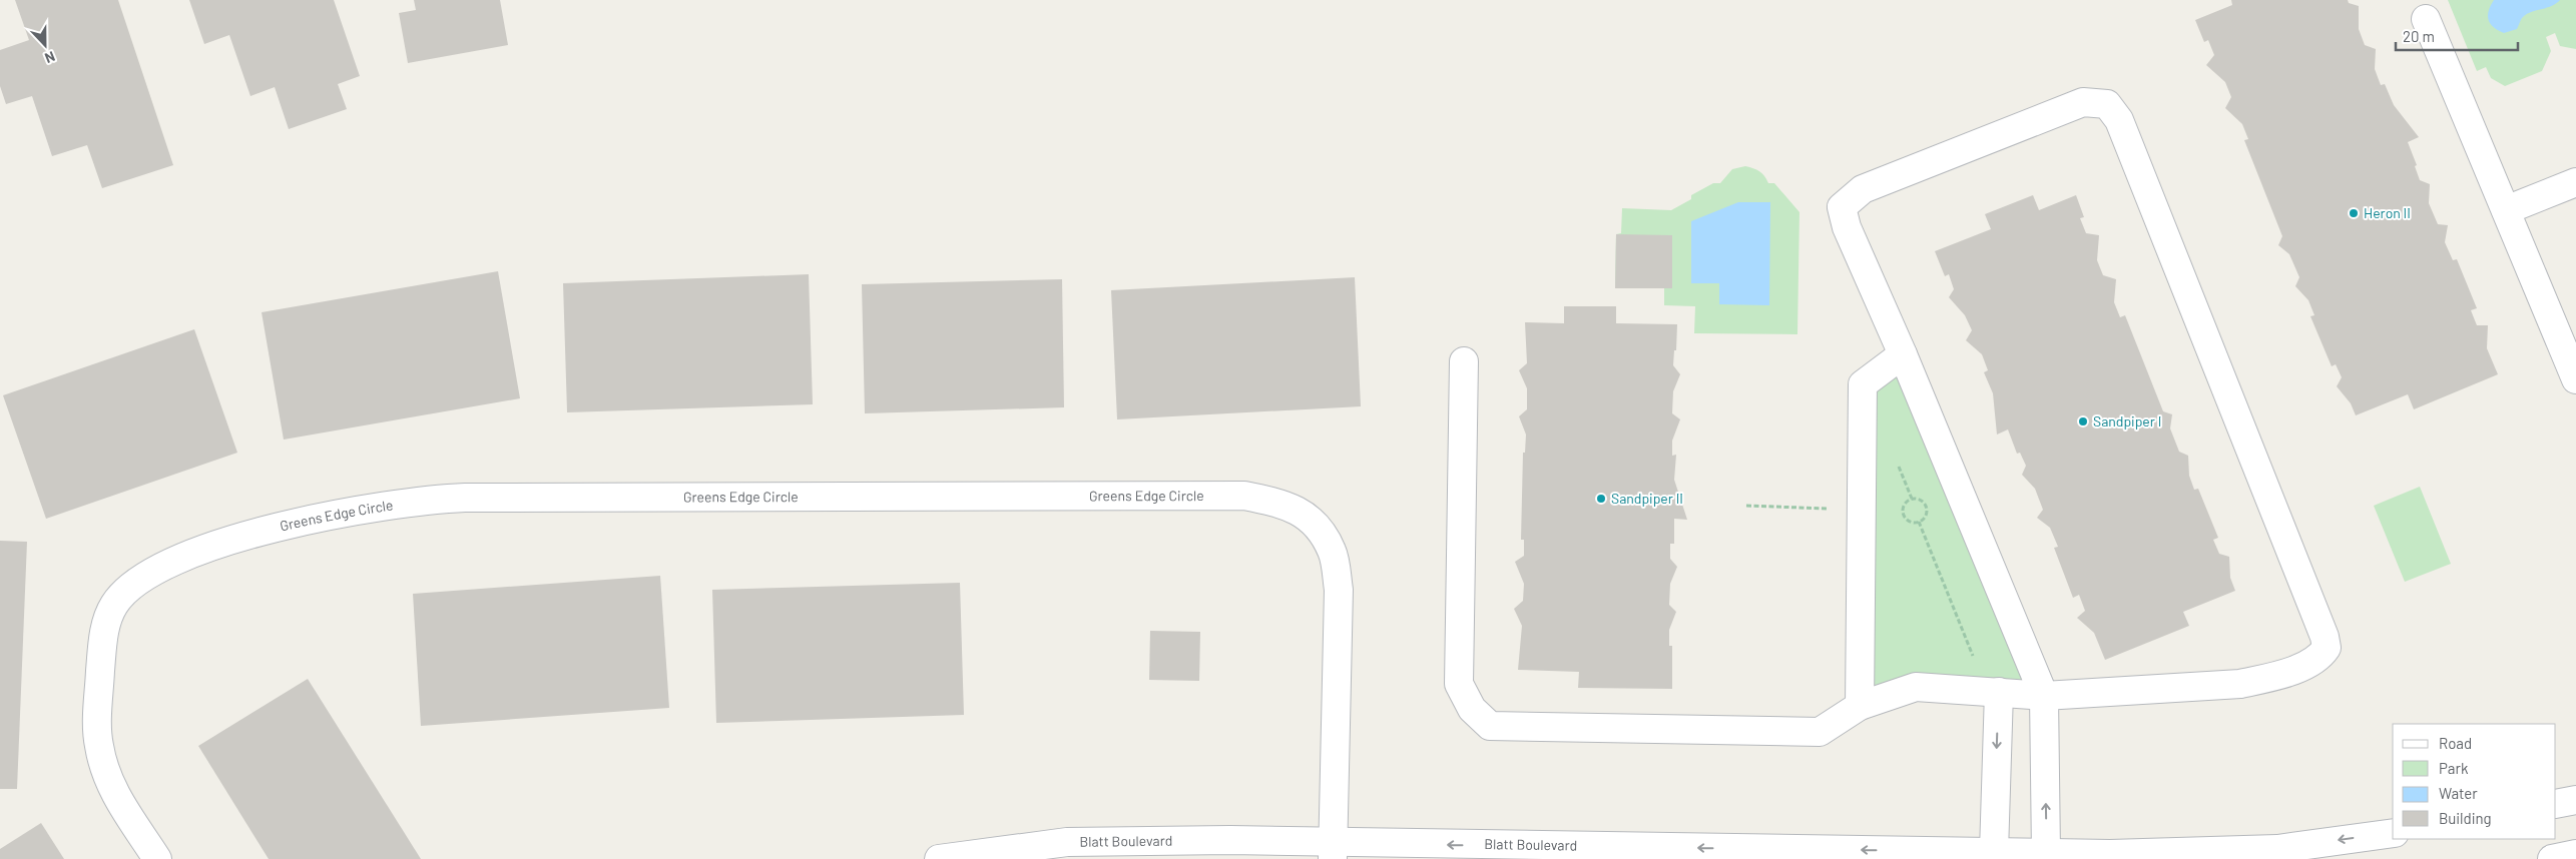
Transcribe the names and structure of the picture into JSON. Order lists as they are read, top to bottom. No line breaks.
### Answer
{"streets":{"street":["Greens Edge Circle","Blatt Boulevard"]},"crossings":[["Greens Edge Circle","Blatt Boulevard"]],"one_way":["Blatt Boulevard"],"places":["Heron II","Sandpiper I","Sandpiper II"],"legend":["Road","Park","Water","Building"],"scale_bar":"20 m","north":"bottom"}
